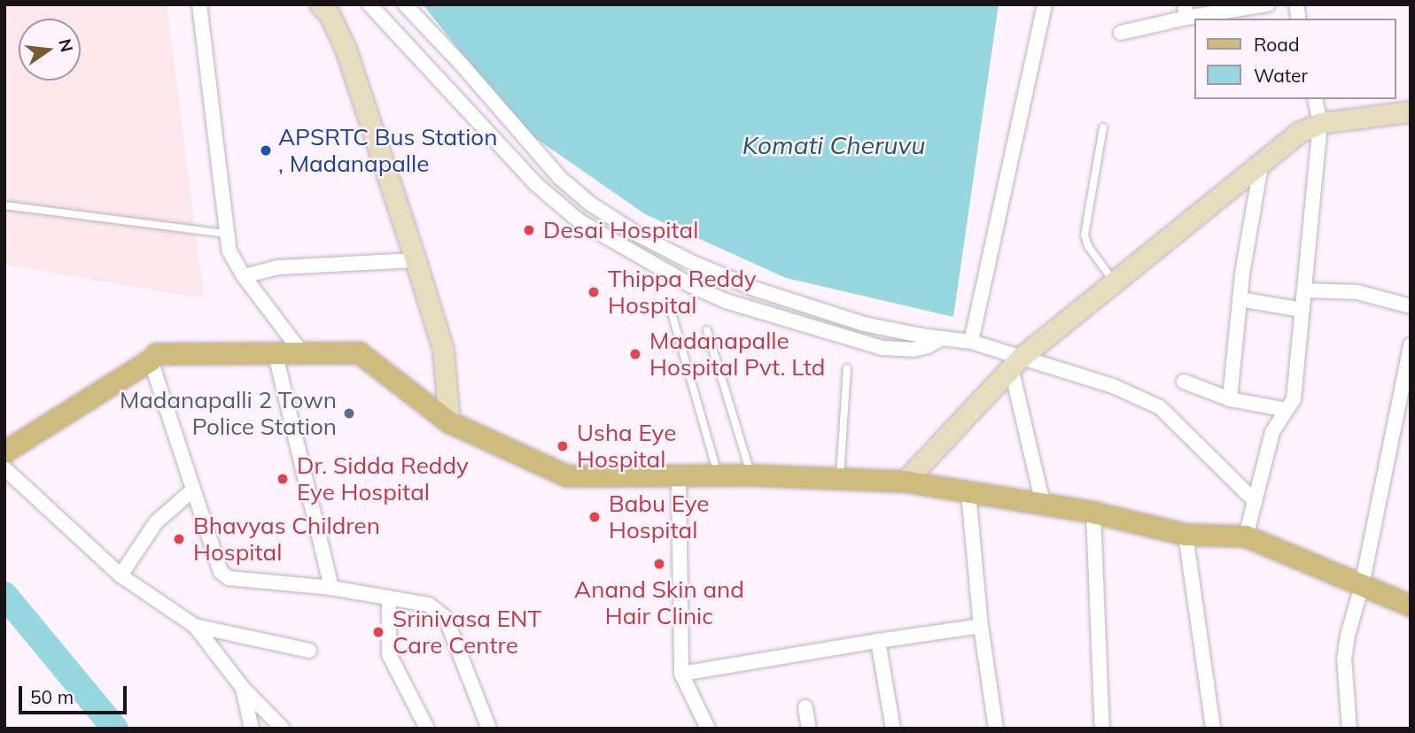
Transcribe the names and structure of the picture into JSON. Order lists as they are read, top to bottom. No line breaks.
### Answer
{"water":["Komati Cheruvu"],"places":["APSRTC Bus Station , Madanapalle","Desai Hospital","Thippa Reddy Hospital","Madanapalle Hospital Pvt. Ltd","Madanapalli 2 Town Police Station","Usha Eye Hospital","Dr. Sidda Reddy Eye Hospital","Babu Eye Hospital","Bhavyas Children Hospital","Anand Skin and Hair Clinic","Srinivasa ENT Care Centre"],"legend":["Road","Water"],"scale_bar":"50 m","north":"right"}
